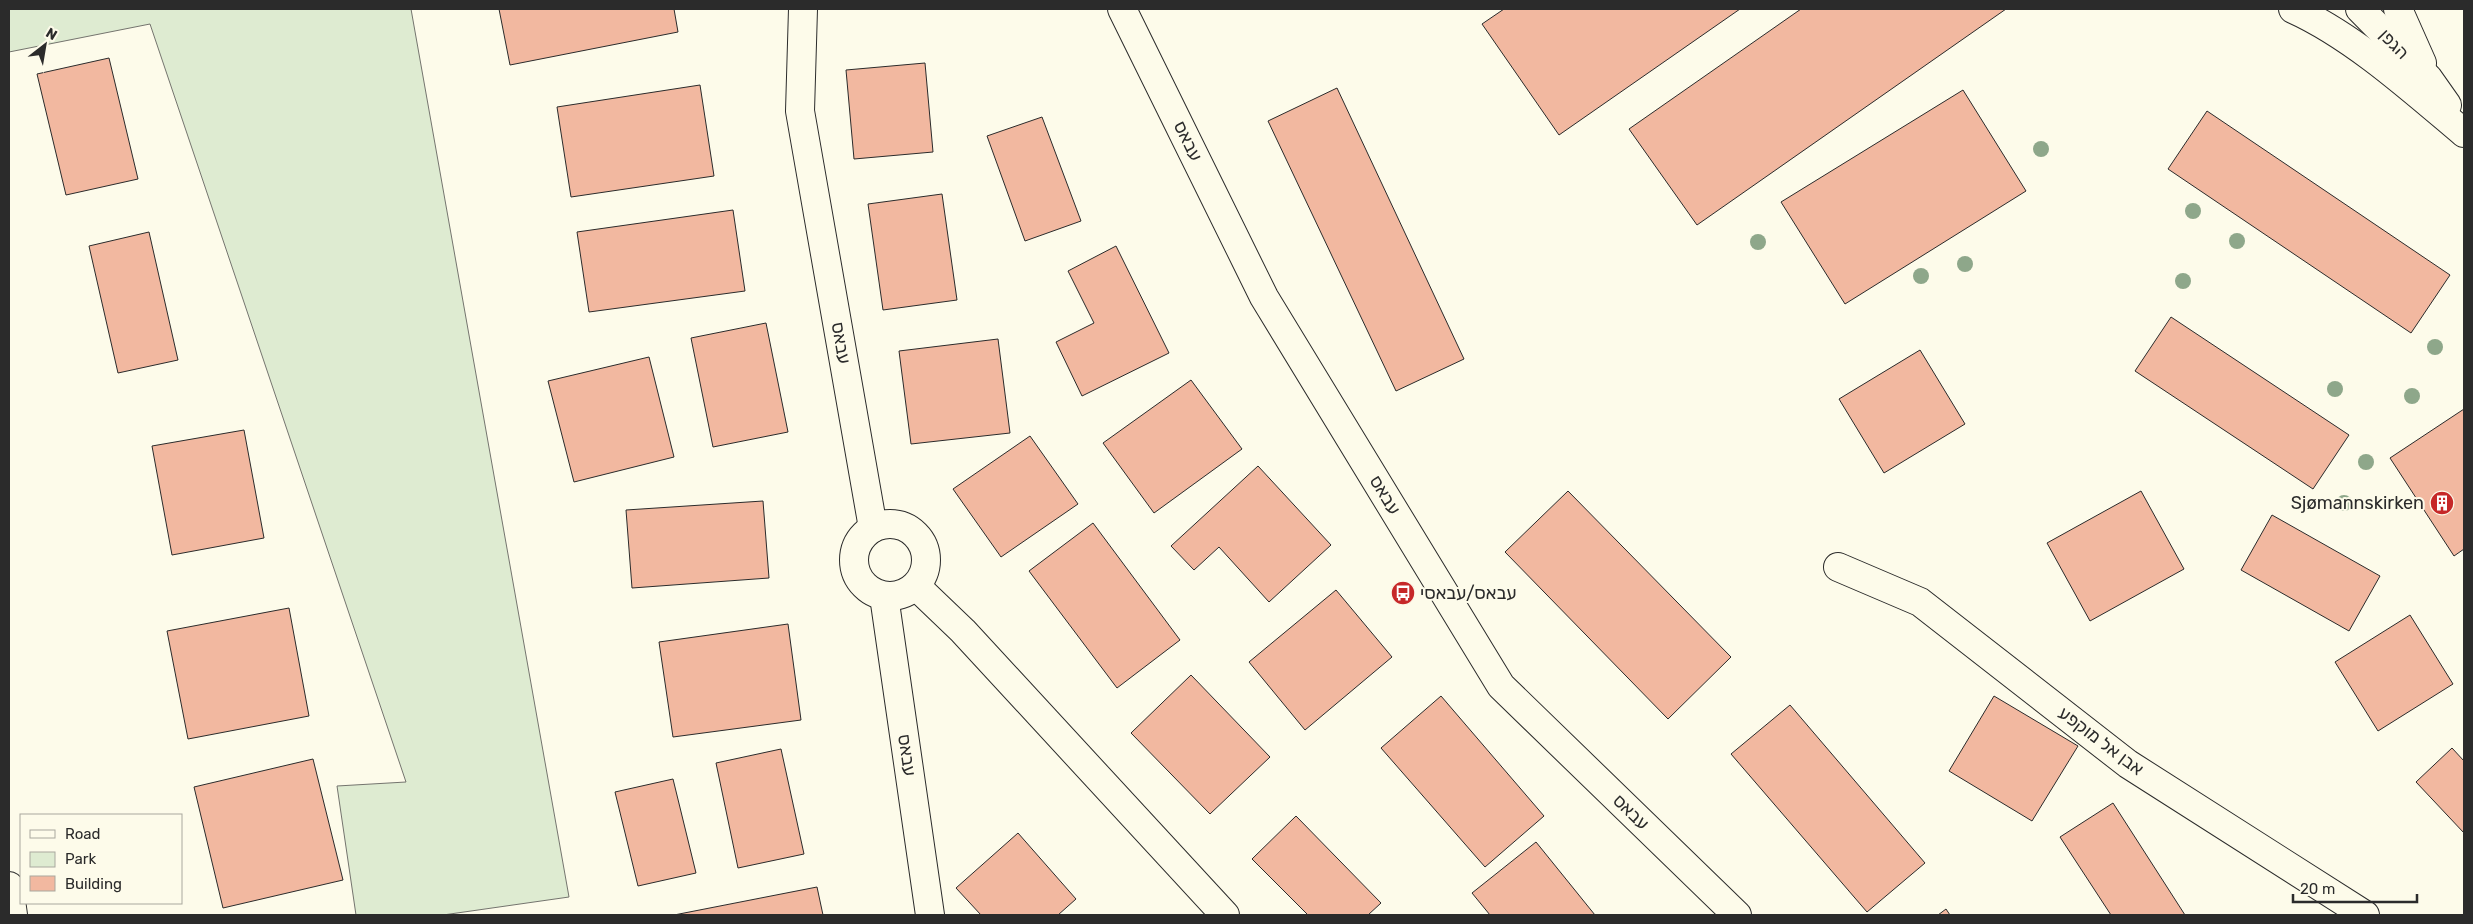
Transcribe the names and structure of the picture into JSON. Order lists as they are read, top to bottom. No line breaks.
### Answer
{"streets":{"street":["הגפן","עבאס","אבן אל מוקפע"]},"places":{"building":["Sjømannskirken"],"bus stop":["עבאס/עבאסי"]},"legend":["Road","Park","Building"],"scale_bar":"20 m","north":"top right"}
